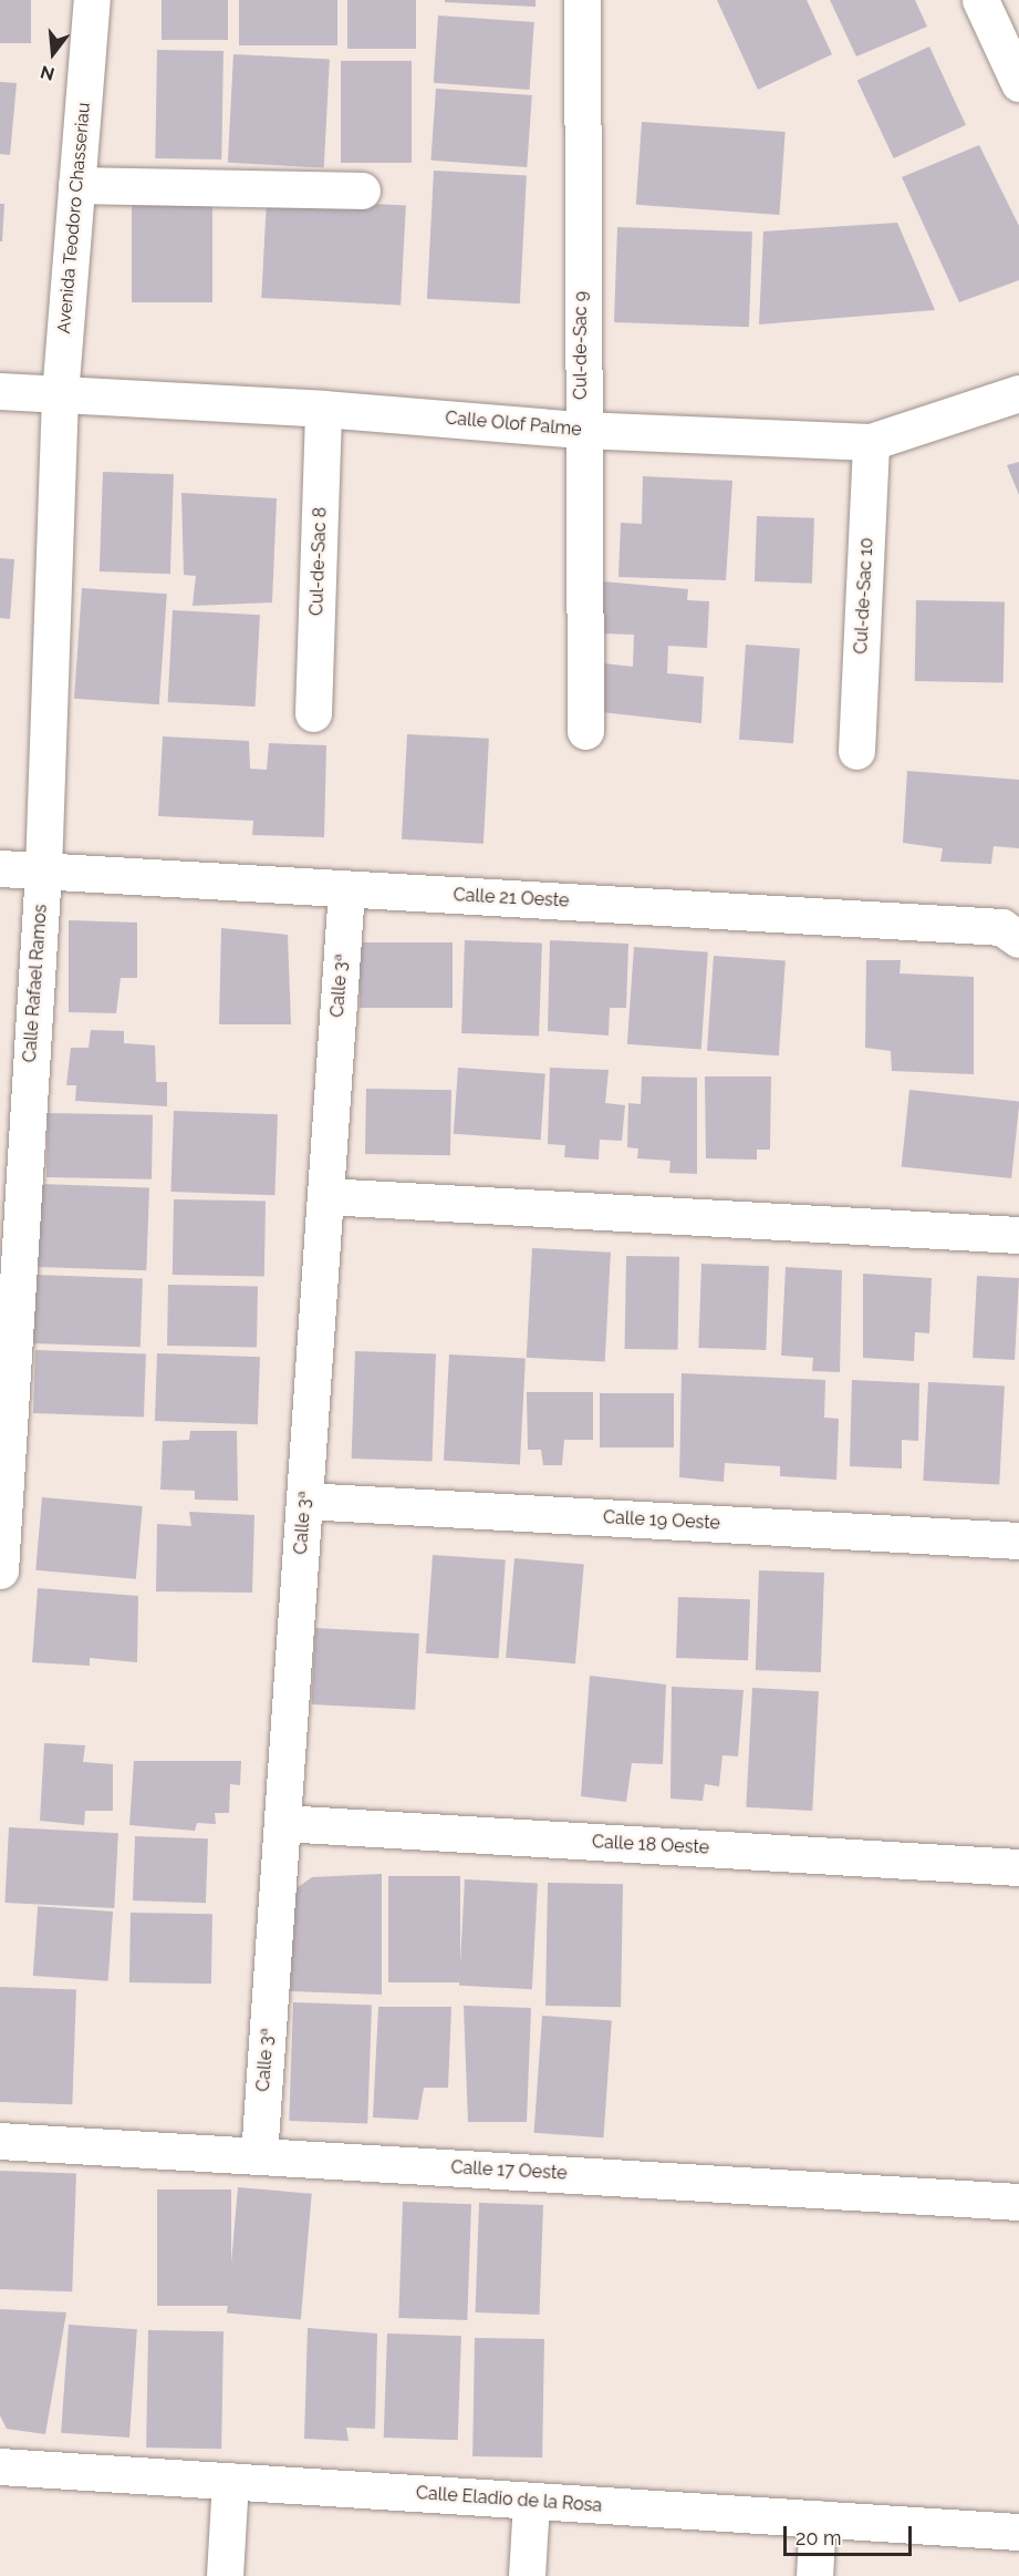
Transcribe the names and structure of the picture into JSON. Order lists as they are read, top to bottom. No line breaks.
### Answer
{"streets":{"street":["Avenida Teodoro Chasseriau","Cul-de-Sac 9","Calle Olof Palme","Cul-de-Sac 8","Cul-de-Sac 10","Calle 21 Oeste","Calle Rafael Ramos","Calle 3ª","Calle 19 Oeste","Calle 18 Oeste","Calle 17 Oeste","Calle Eladio de la Rosa"]},"crossings":[["Avenida Teodoro Chasseriau","Calle Olof Palme"],["Avenida Teodoro Chasseriau","Calle Rafael Ramos"],["Cul-de-Sac 9","Calle Olof Palme"],["Calle Olof Palme","Cul-de-Sac 8"],["Calle Olof Palme","Cul-de-Sac 10"],["Calle Olof Palme","Calle Rafael Ramos"],["Calle 21 Oeste","Calle Rafael Ramos"],["Calle 21 Oeste","Calle 3ª"],["Calle 3ª","Calle 19 Oeste"],["Calle 3ª","Calle 18 Oeste"],["Calle 3ª","Calle 17 Oeste"]],"scale_bar":"20 m","north":"bottom"}
